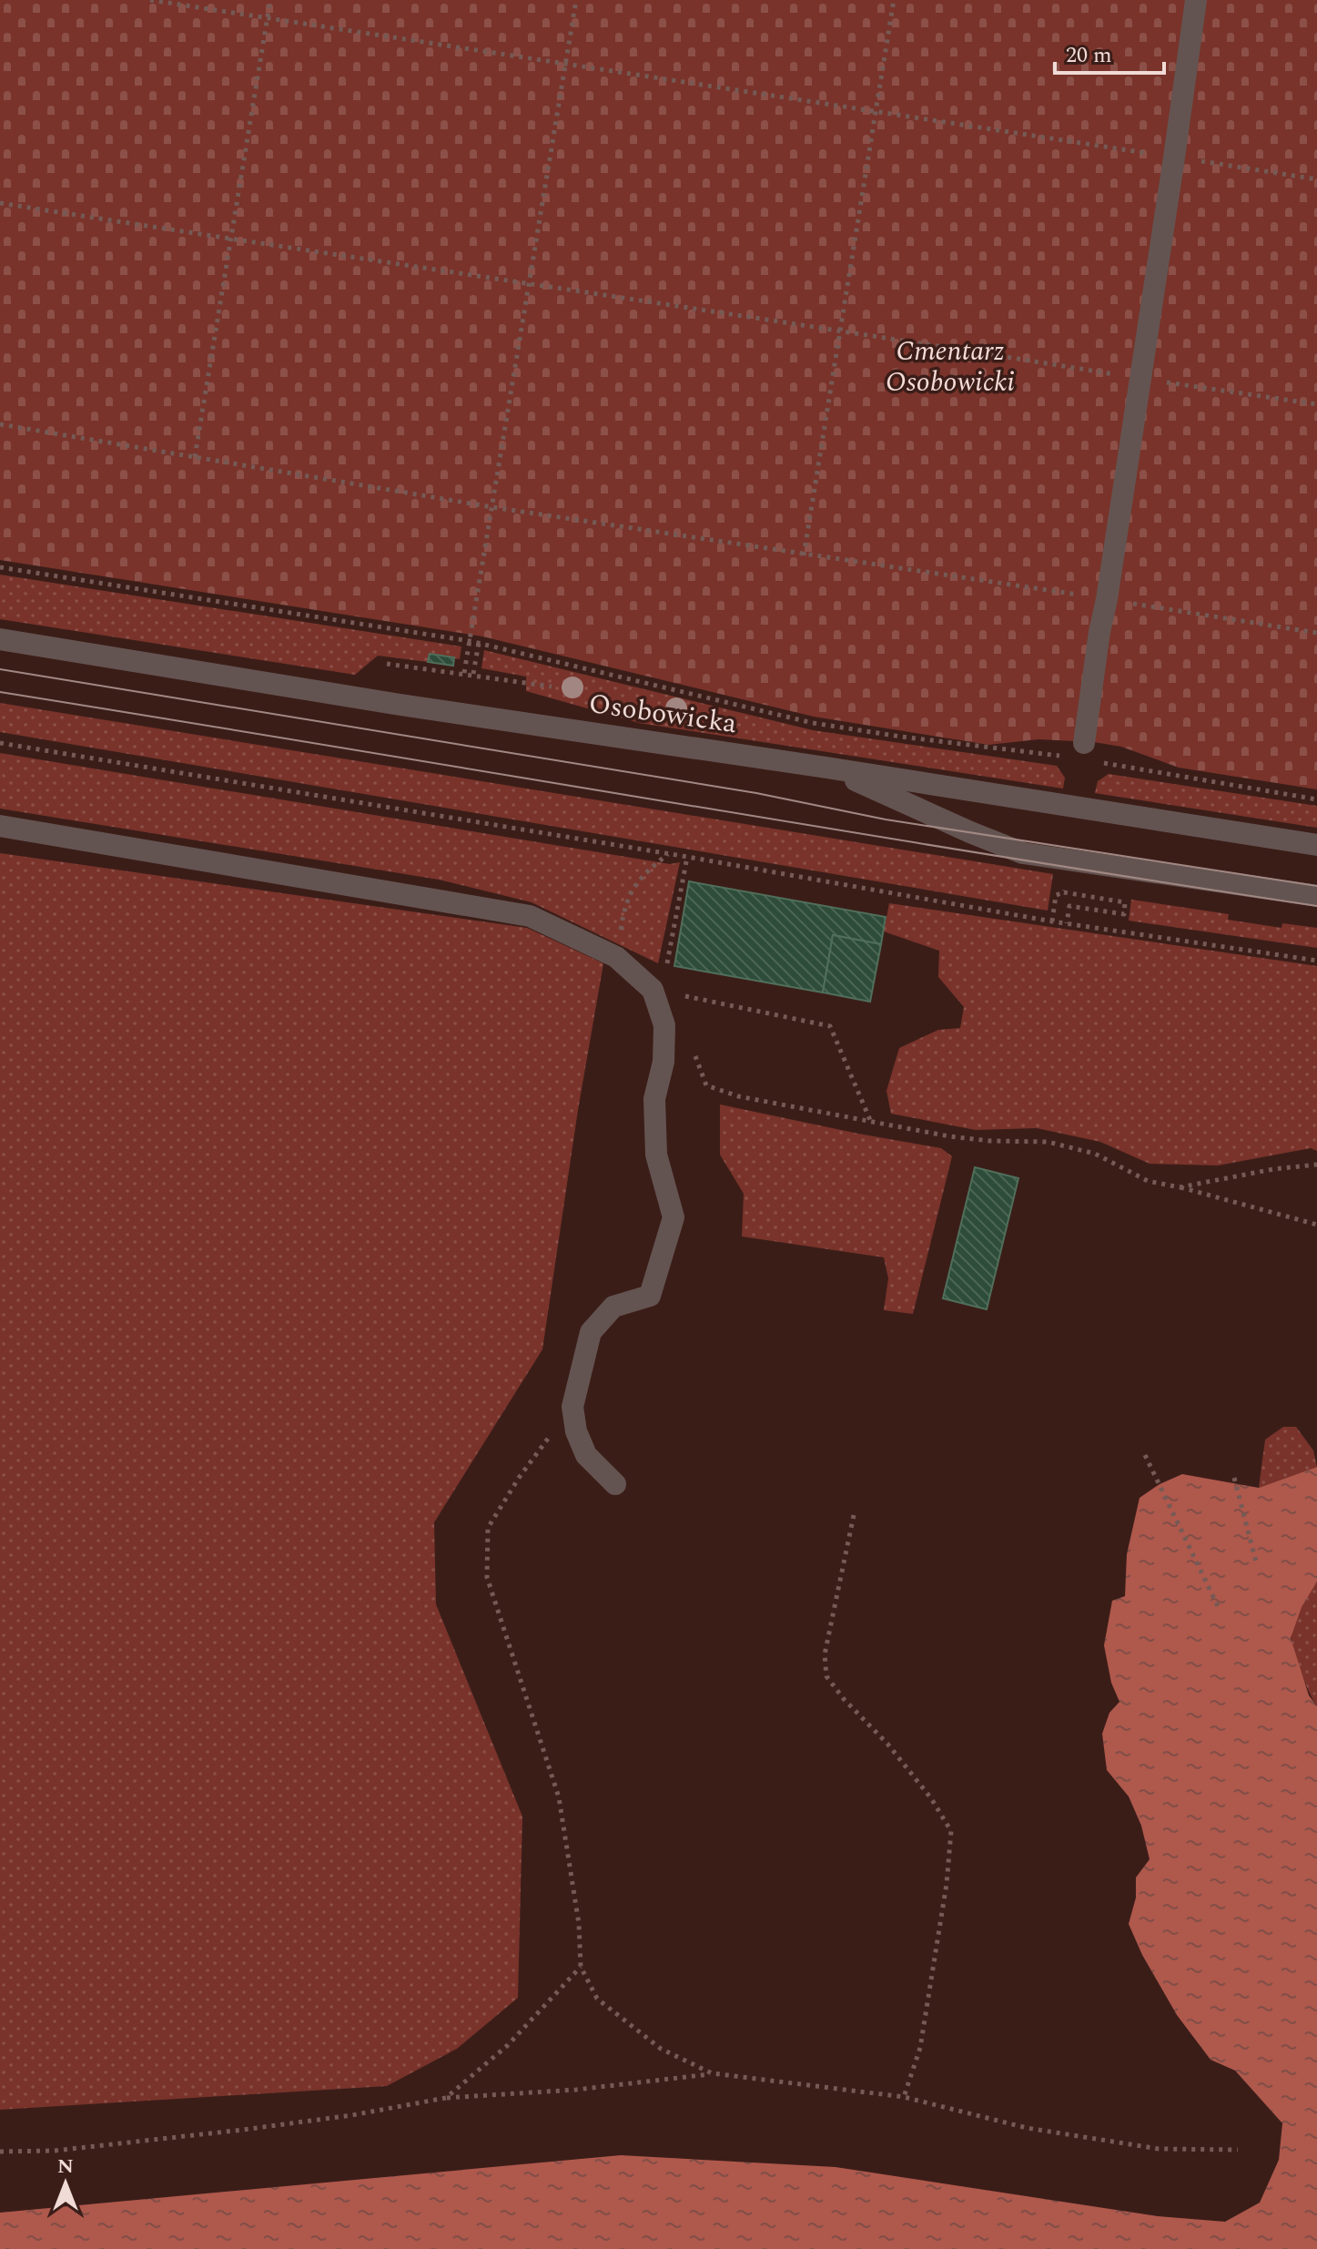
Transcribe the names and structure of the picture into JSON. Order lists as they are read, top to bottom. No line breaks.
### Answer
{"streets":{"street":["Osobowicka"]},"parks":["Cmentarz Osobowicki"],"scale_bar":"20 m","north":"top"}
